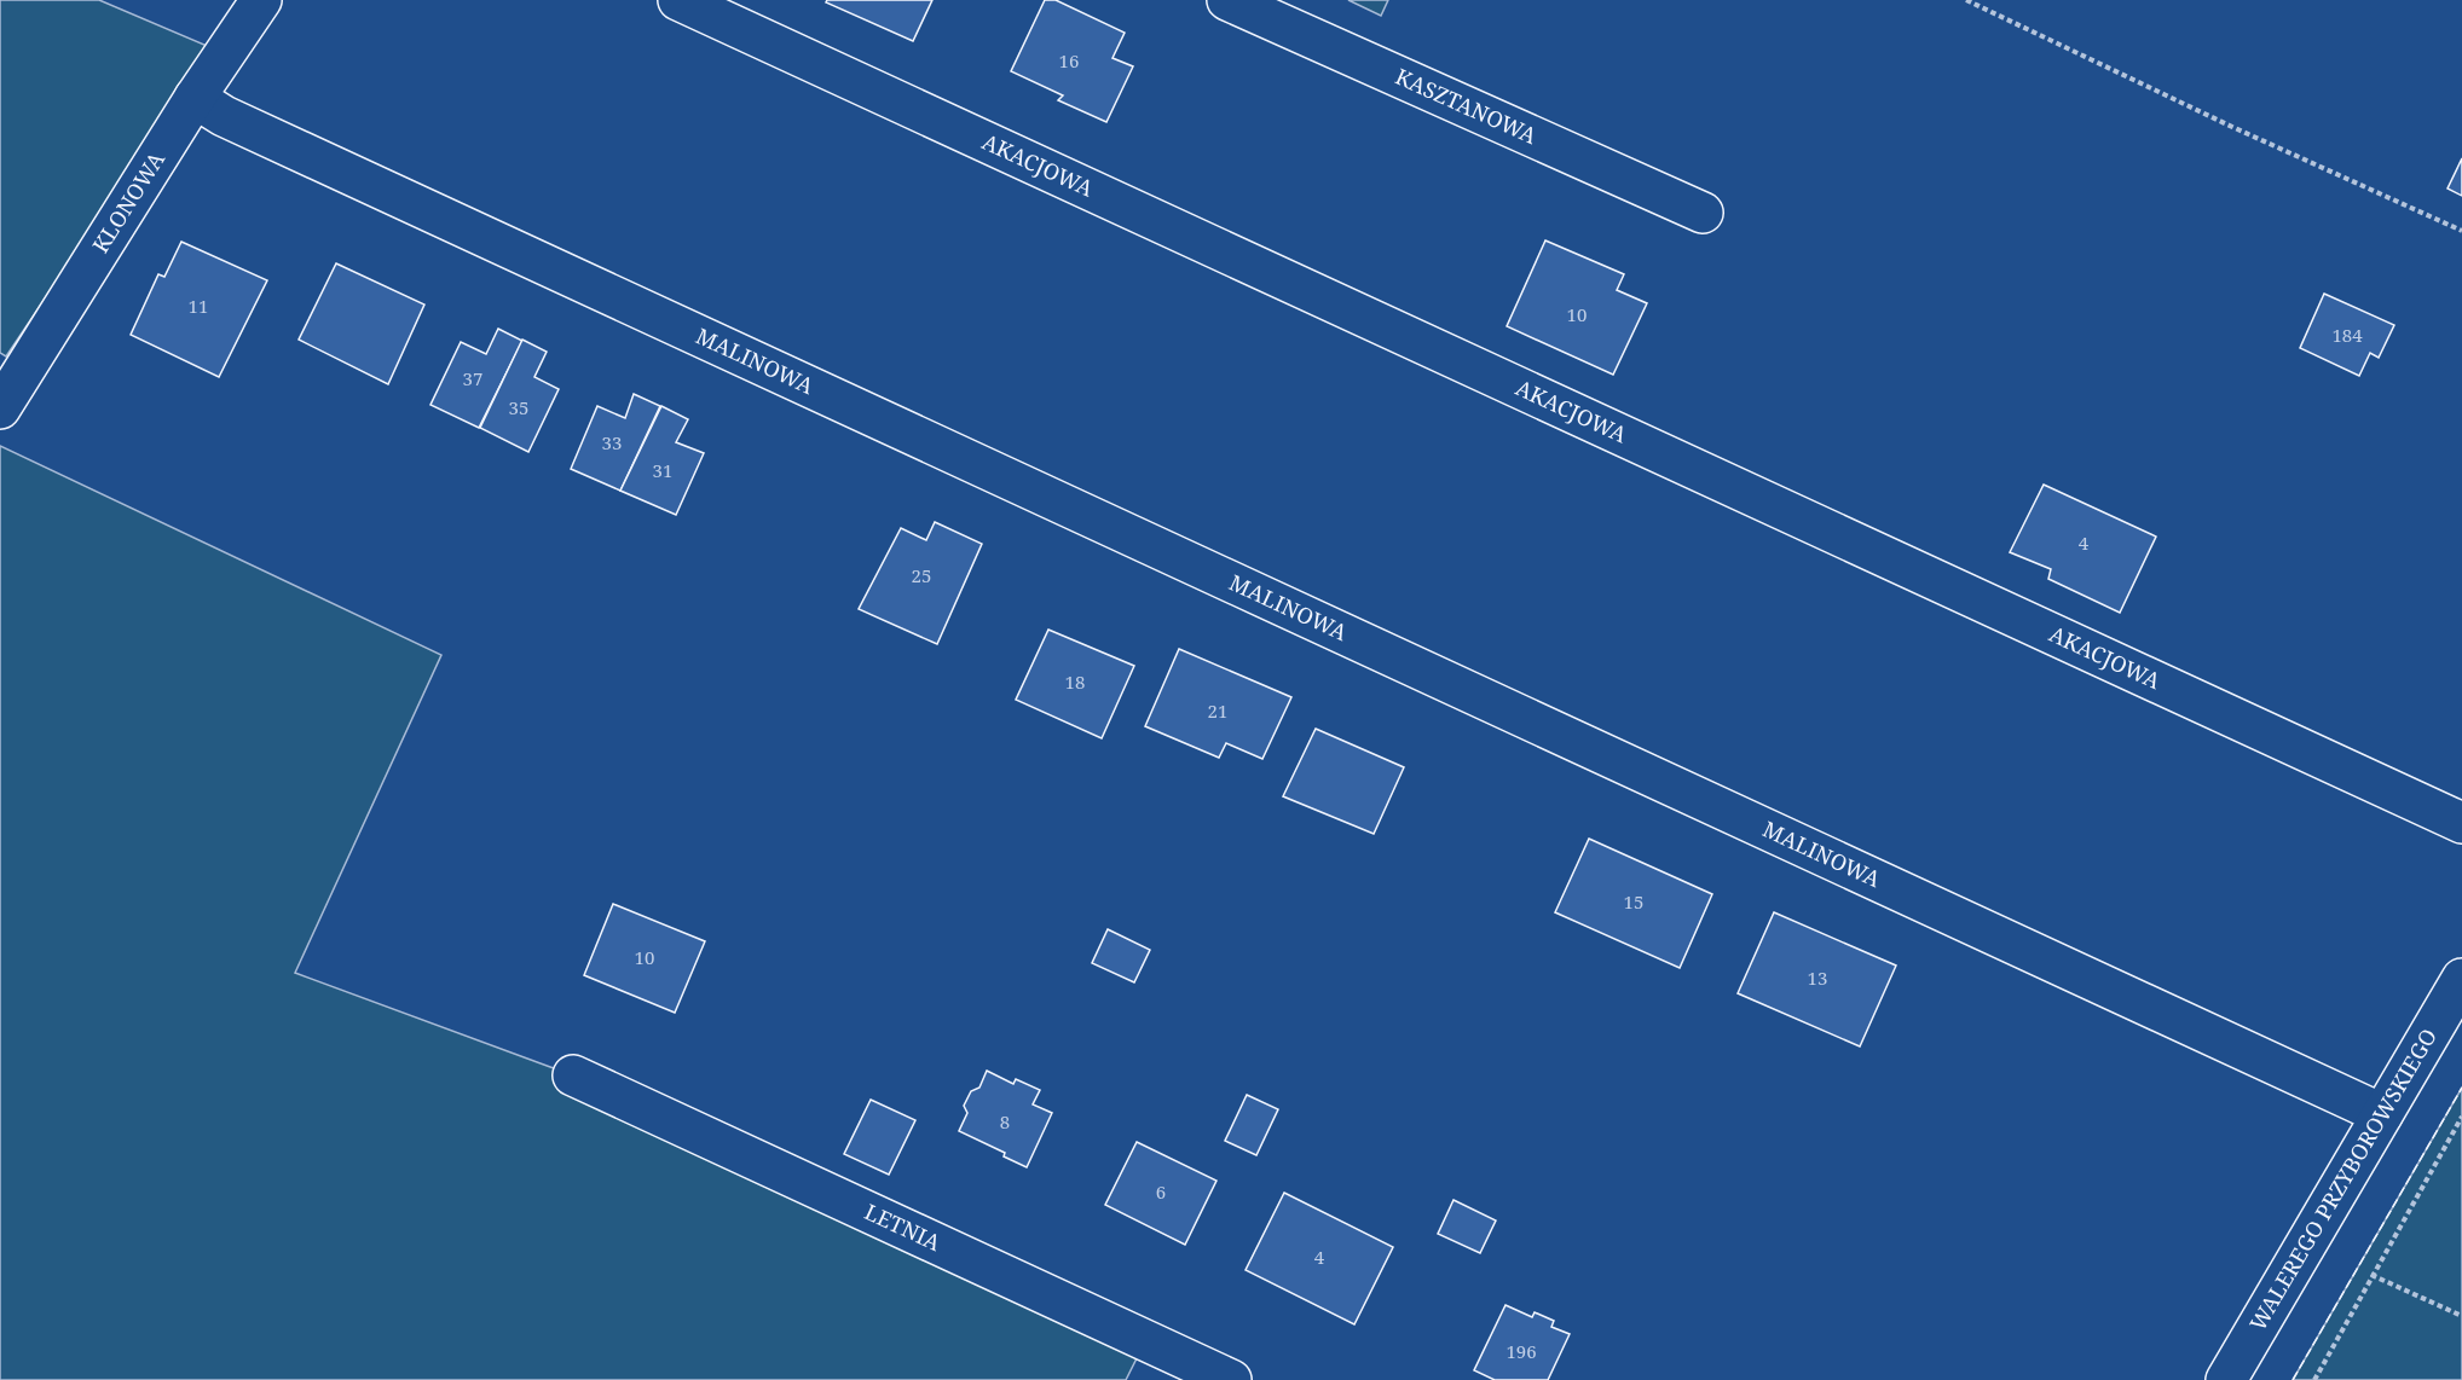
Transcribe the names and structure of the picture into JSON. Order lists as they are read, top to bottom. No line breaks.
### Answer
{"streets":{"street":["KASZTANOWA","AKACJOWA","KLONOWA","MALINOWA","WALEREGO PRZYBOROWSKIEGO","LETNIA"]},"crossings":[["KLONOWA","MALINOWA"],["MALINOWA","WALEREGO PRZYBOROWSKIEGO"]],"house_numbers":["16","11","10","184","37","35","33","31","4","25","18","21","15","10","13","8","6","4","196"]}
